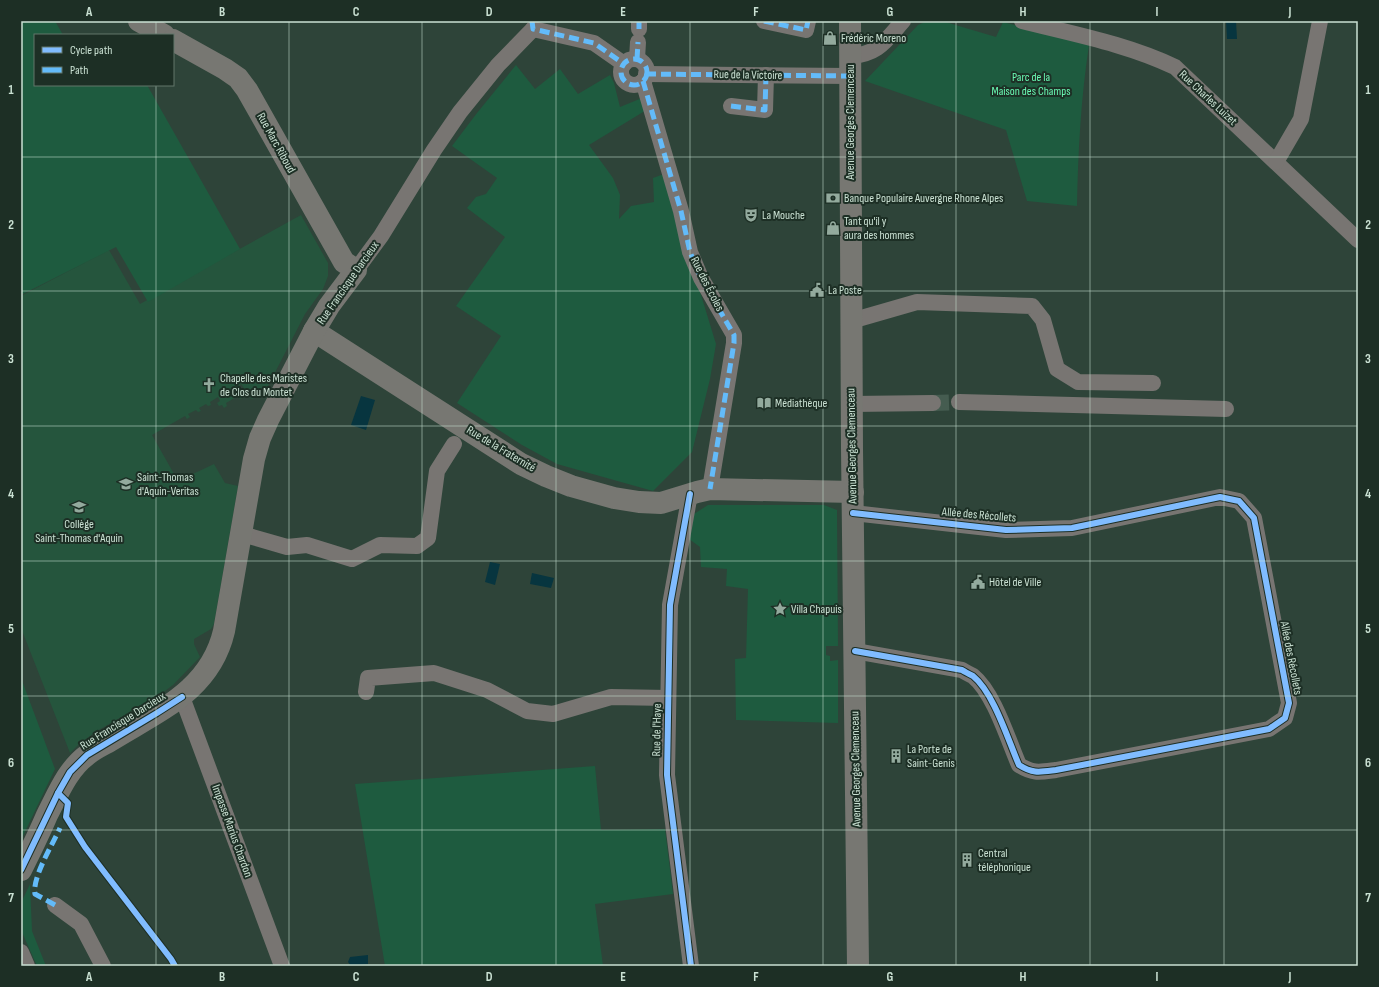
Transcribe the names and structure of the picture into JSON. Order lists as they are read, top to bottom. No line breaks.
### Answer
{"streets":{"street":["Rue de la Victoire","Rue Charles Luizet","Avenue Georges Clemenceau","Rue Marc Riboud","Rue Francisque Darcieux","Rue des Écoles","Rue de la Fraternité","Allée des Récollets","Rue de l'Haye","Impasse Marius Chardon"]},"crossings":[["Rue de la Victoire","Avenue Georges Clemenceau"],["Rue de la Victoire","Rue des Écoles"],["Avenue Georges Clemenceau","Rue de la Fraternité"],["Avenue Georges Clemenceau","Allée des Récollets"],["Rue Marc Riboud","Rue Francisque Darcieux"],["Rue Francisque Darcieux","Rue de la Fraternité"],["Rue Francisque Darcieux","Impasse Marius Chardon"],["Rue des Écoles","Rue de la Fraternité"],["Rue des Écoles","Rue de l'Haye"],["Rue de la Fraternité","Rue de l'Haye"]],"parks":["Parc de la Maison des Champs"],"places":{"shop":["Frédéric Moreno","Tant qu'il y aura des hommes"],"bank":["Banque Populaire Auvergne Rhone Alpes"],"theatre":["La Mouche"],"public building":["La Poste","Hôtel de Ville"],"church":["Chapelle des Maristes de Clos du Montet"],"library":["Médiathèque"],"school or university":["Saint-Thomas d'Aquin-Veritas","Collège Saint-Thomas d'Aquin"],"place":["Villa Chapuis"],"building":["La Porte de Saint-Genis","Central téléphonique"]},"legend":["Cycle path","Path"],"grid":{"columns":["A","B","C","D","E","F","G","H","I","J"],"rows":["1","2","3","4","5","6","7"]}}
